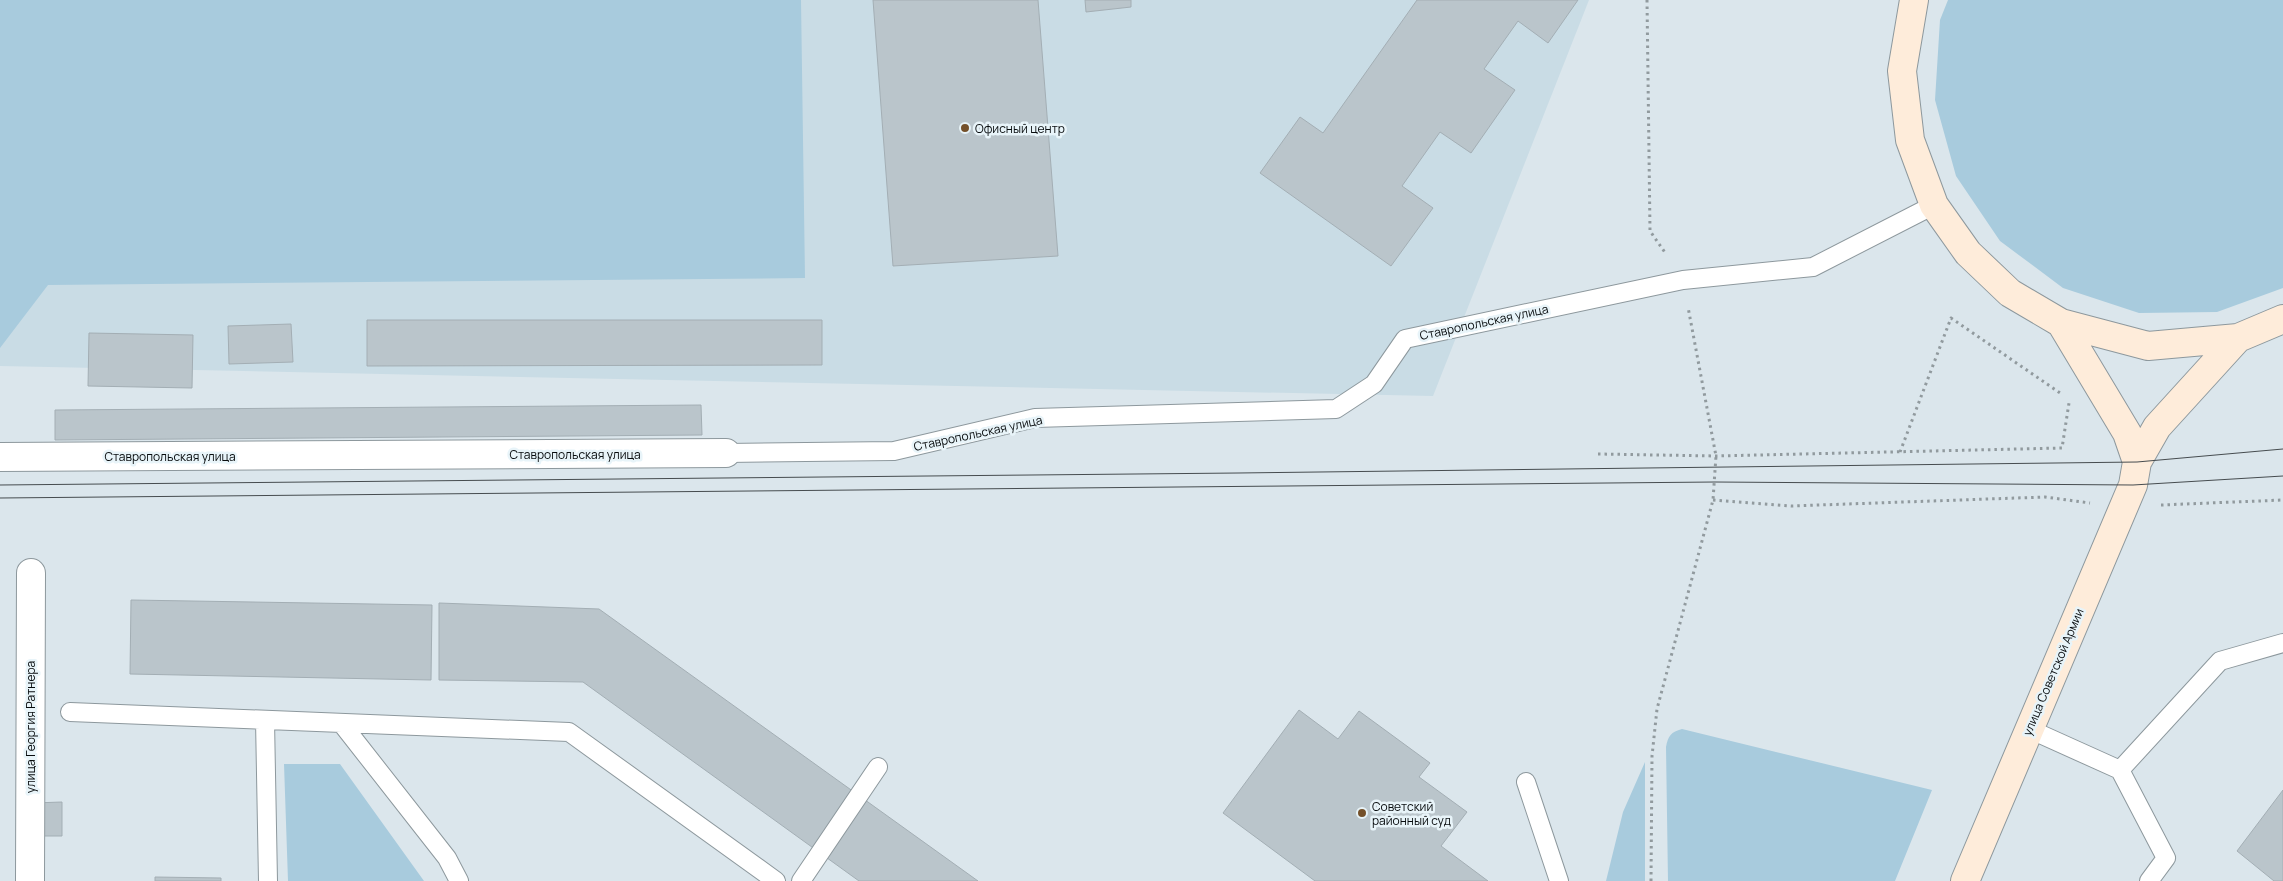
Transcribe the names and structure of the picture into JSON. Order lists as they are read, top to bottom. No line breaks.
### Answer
{"streets":{"main road":["улица Советской Армии"],"street":["Ставропольская улица","улица Георгия Ратнера"]},"places":["Офисный центр","Советский районный суд"]}
